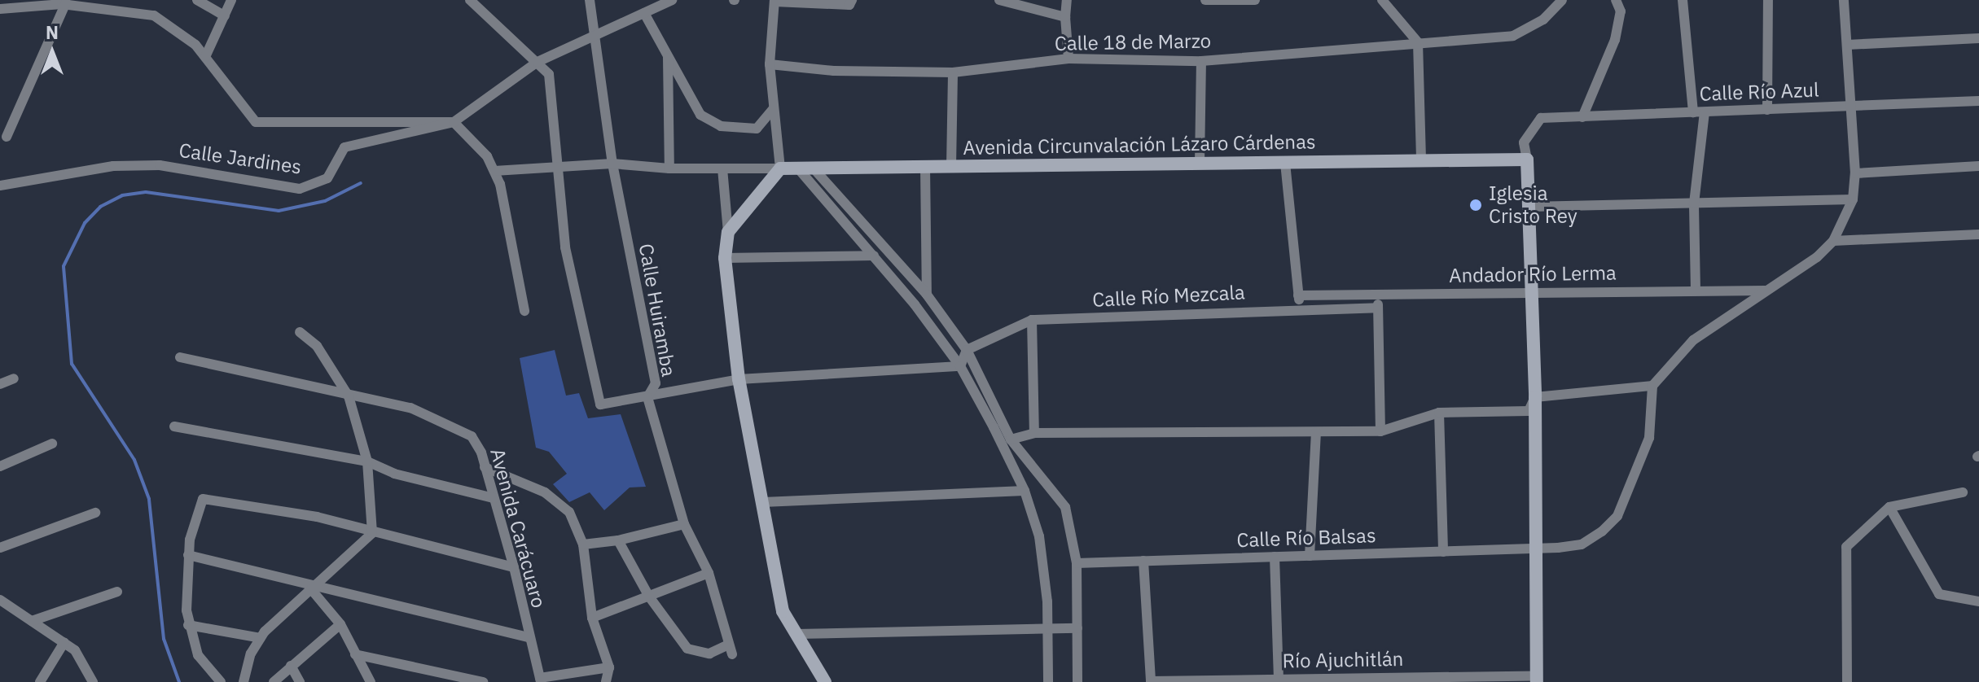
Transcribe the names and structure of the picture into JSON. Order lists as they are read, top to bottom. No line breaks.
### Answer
{"streets":{"street":["Calle 18 de Marzo","Calle Río Azul","Avenida Circunvalación Lázaro Cárdenas","Calle Jardines","Andador Río Lerma","Calle Río Mezcala","Calle Huiramba","Avenida Carácuaro","Calle Río Balsas","Río Ajuchitlán"]},"crossings":[["Calle Río Azul","Avenida Circunvalación Lázaro Cárdenas"]],"places":["Iglesia Cristo Rey"],"north":"top"}
